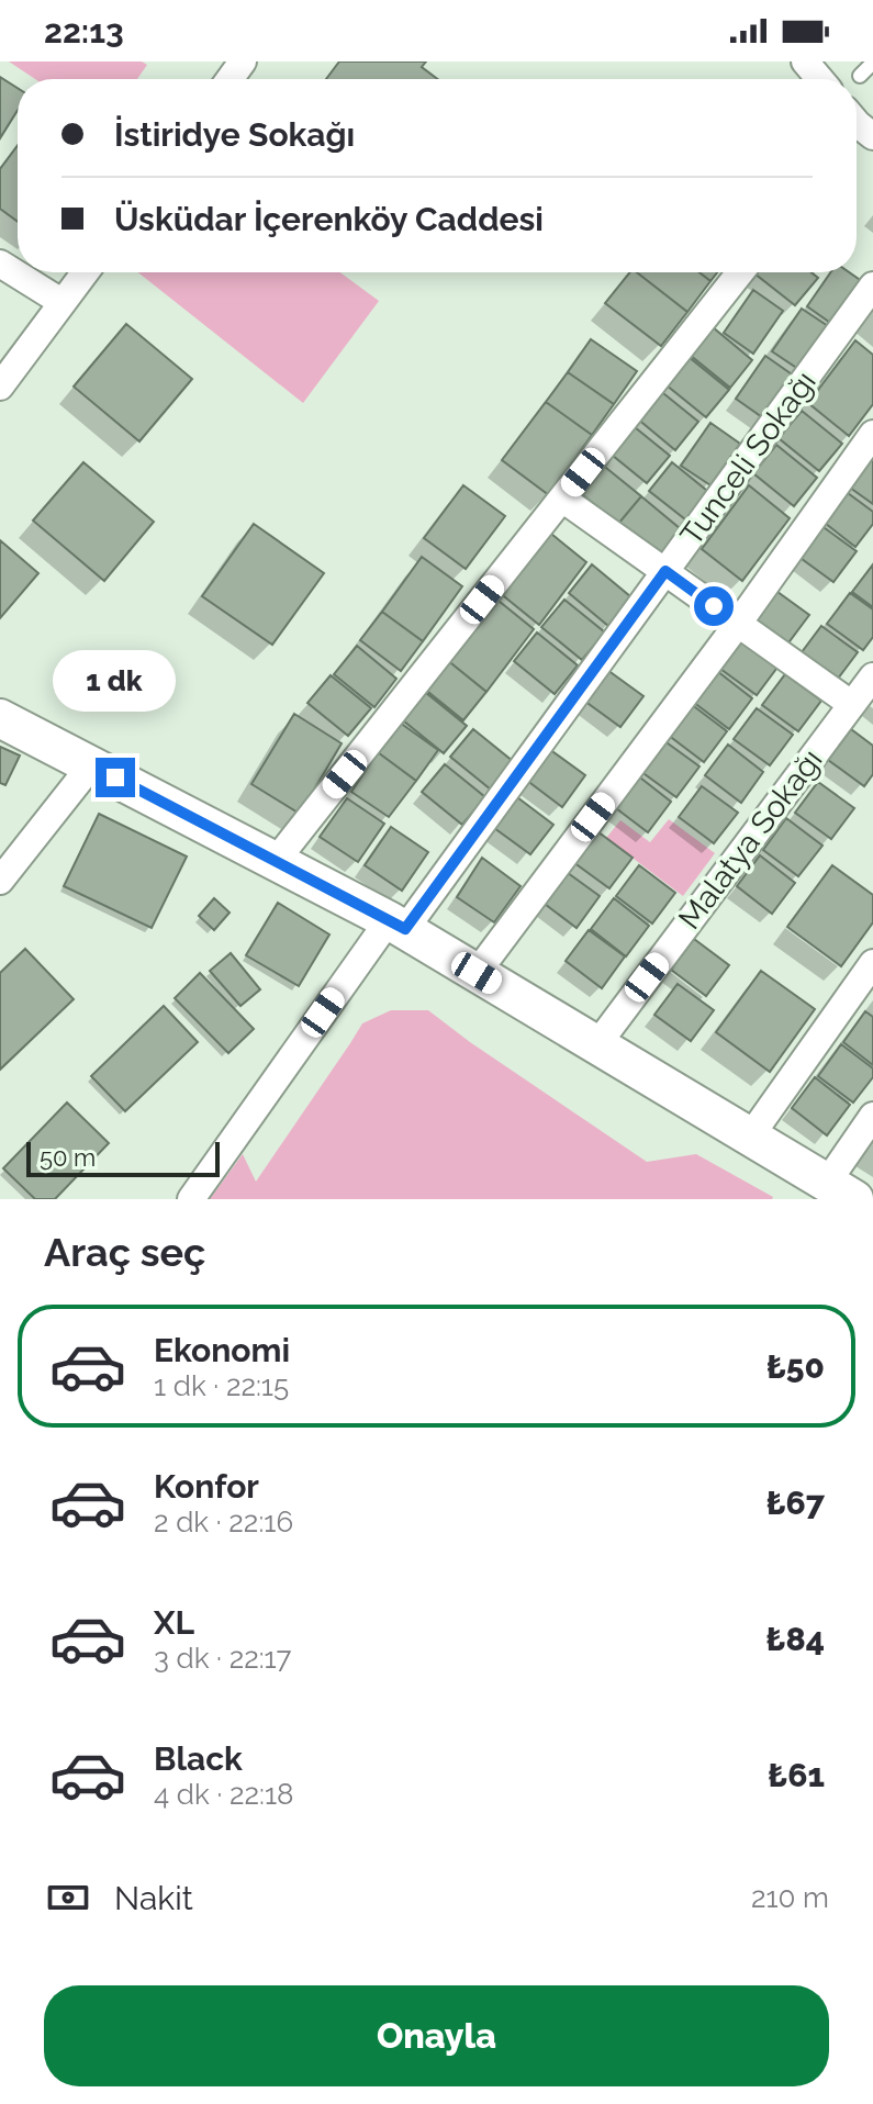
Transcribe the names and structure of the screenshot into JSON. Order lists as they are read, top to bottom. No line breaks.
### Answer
{"streets":{"street":["Tunceli Sokağı","Malatya Sokağı"]},"scale_bar":"50 m","page":{"status":"22:13","banner":["İstiridye Sokağı","Üsküdar İçerenköy Caddesi"],"bubble":"1 dk","scale":"50 m","heading":"Araç seç","list":[{"name":"Ekonomi","note":"1 dk · 22:15","value":"₺50"},{"name":"Konfor","note":"2 dk · 22:16","value":"₺67"},{"name":"XL","note":"3 dk · 22:17","value":"₺84"},{"name":"Black","note":"4 dk · 22:18","value":"₺61"}],"pay":["Nakit","210 m"],"buttons":"Onayla"}}
